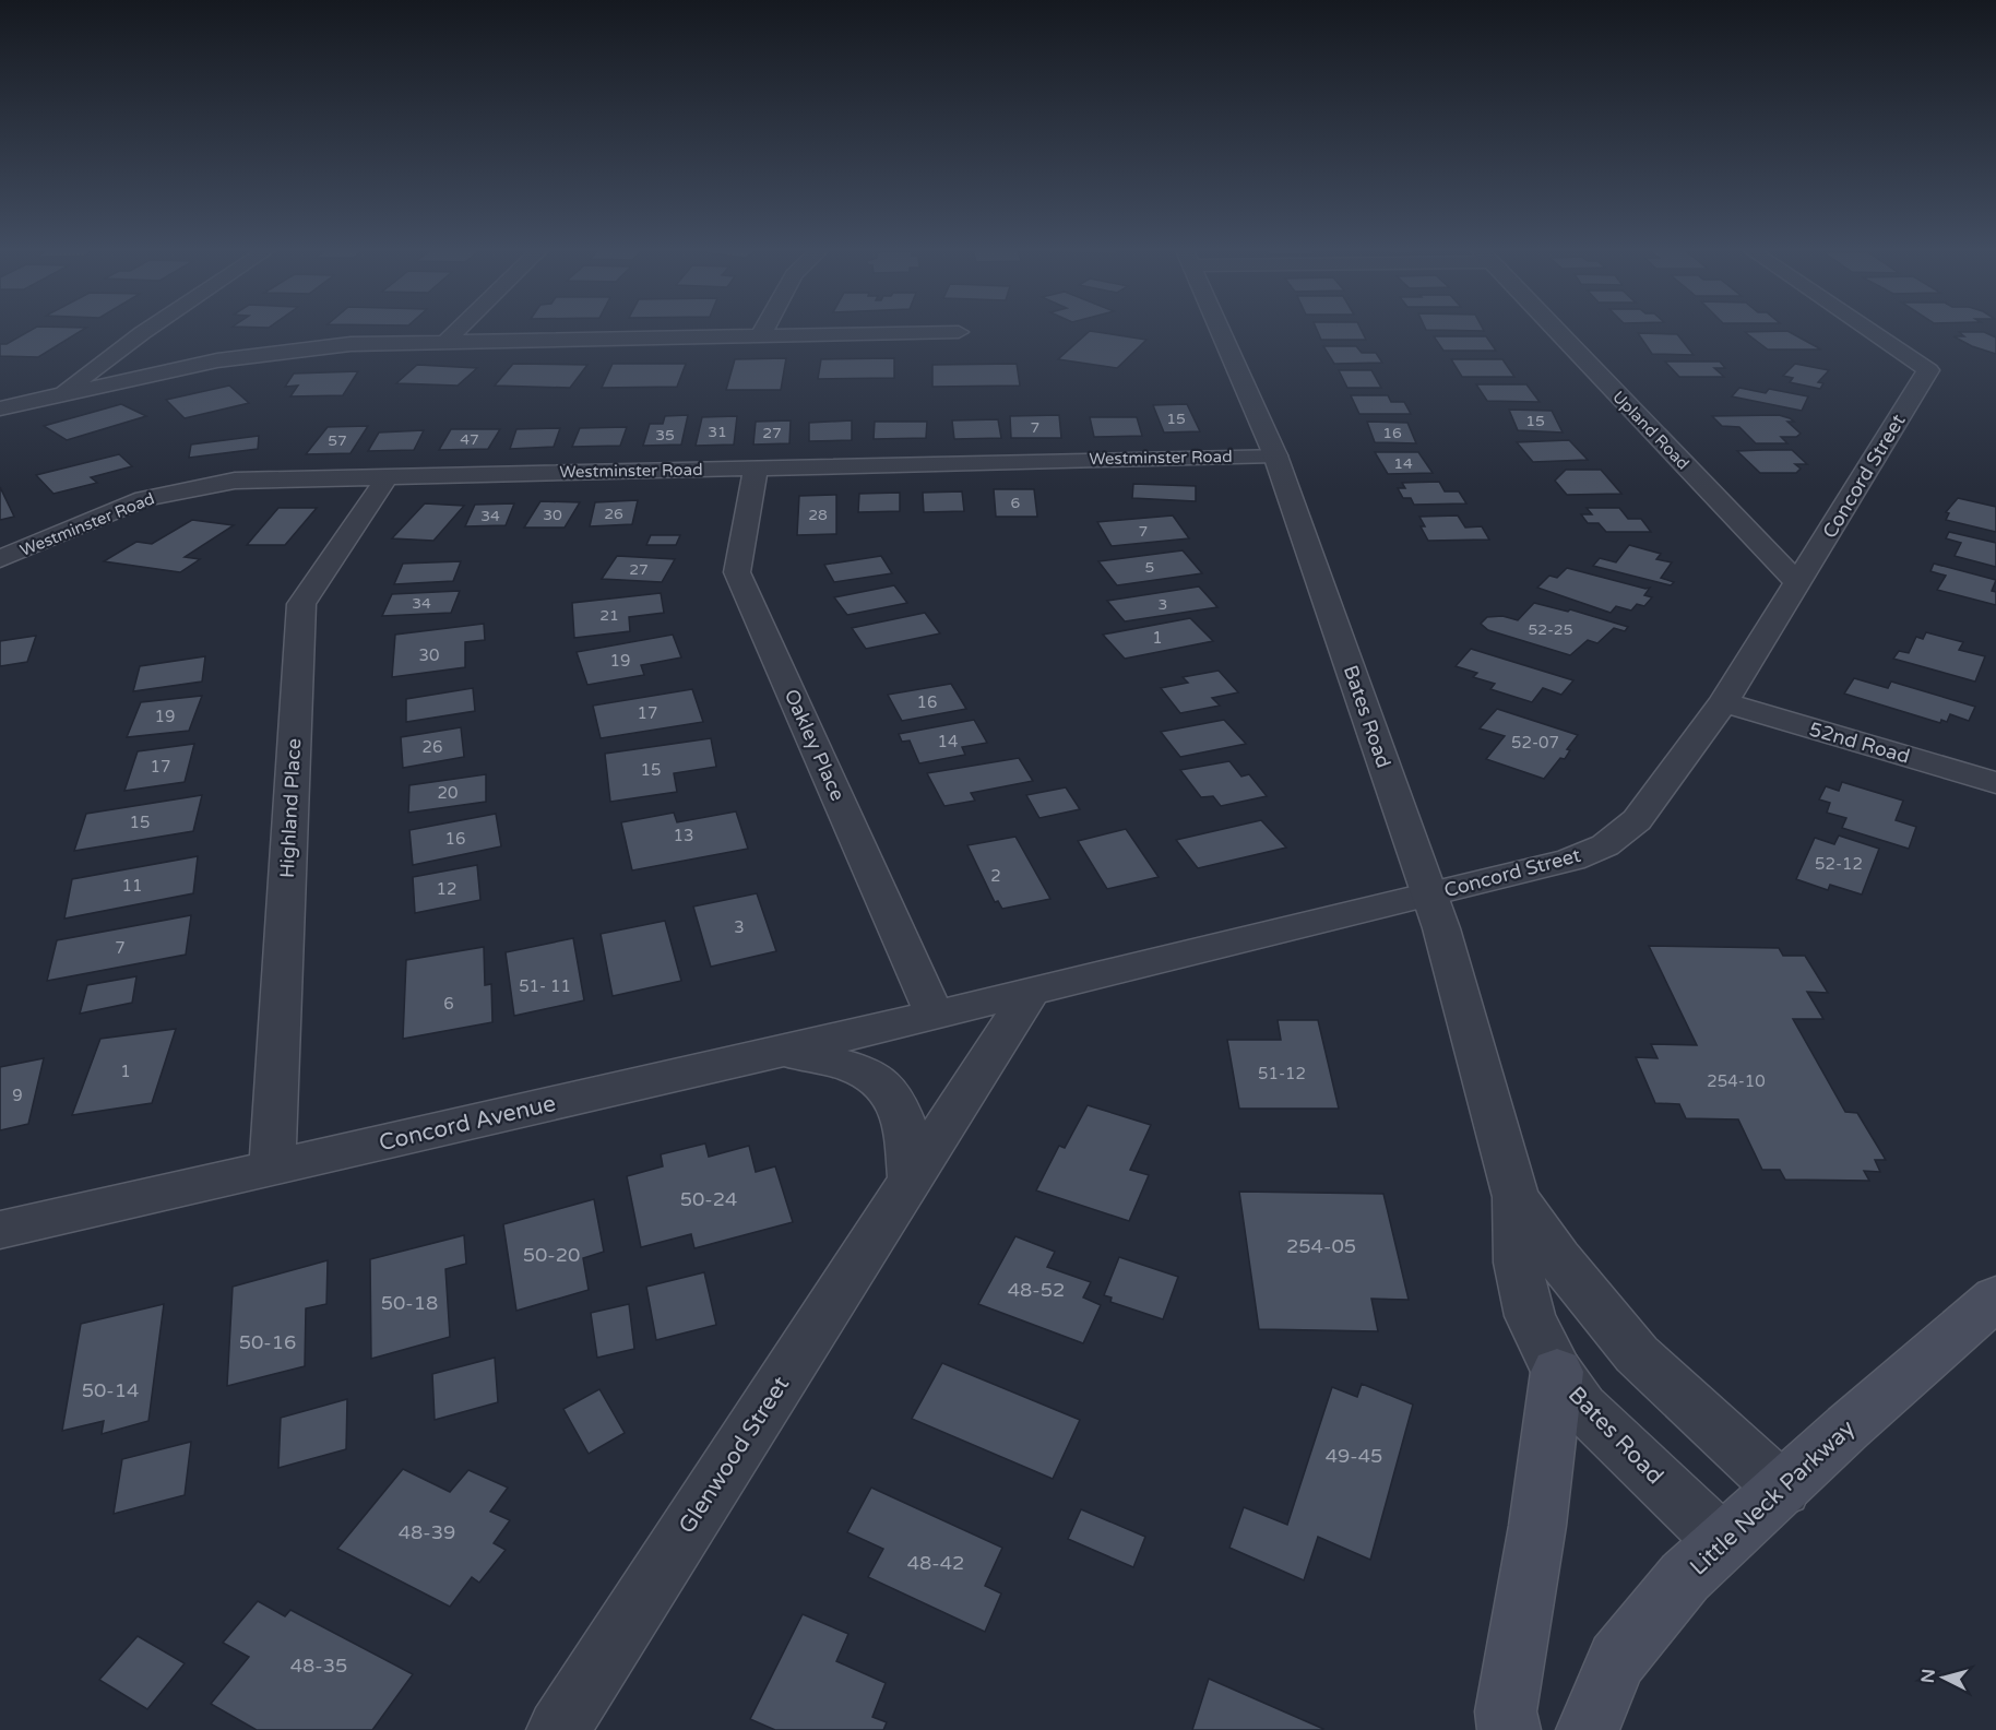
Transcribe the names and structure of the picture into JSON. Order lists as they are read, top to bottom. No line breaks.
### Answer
{"streets":{"main road":["Little Neck Parkway"],"street":["Upland Road","Westminster Road","Concord Street","Bates Road","52nd Road","Oakley Place","Highland Place","Concord Avenue","Glenwood Street"]},"crossings":[["Upland Road","Concord Street"],["Westminster Road","Bates Road"],["Westminster Road","Oakley Place"],["Westminster Road","Highland Place"],["Concord Street","Bates Road"],["Concord Street","52nd Road"],["Concord Street","Oakley Place"],["Concord Street","Concord Avenue"],["Concord Street","Glenwood Street"],["Bates Road","Little Neck Parkway"],["Oakley Place","Concord Avenue"],["Highland Place","Concord Avenue"]],"house_numbers":["15","15","7","31","27","16","35","47","57","14","6","26","30","28","34","7","5","27","34","3","21","52-25","1","30","19","16","17","19","14","52-07","26","17","15","20","15","13","16","52-12","2","11","12","3","7","51- 11","6","1","51-12","254-10","9","50-24","254-05","50-20","48-52","50-18","50-16","50-14","49-45","48-39","48-42","48-35"],"north":"left"}
